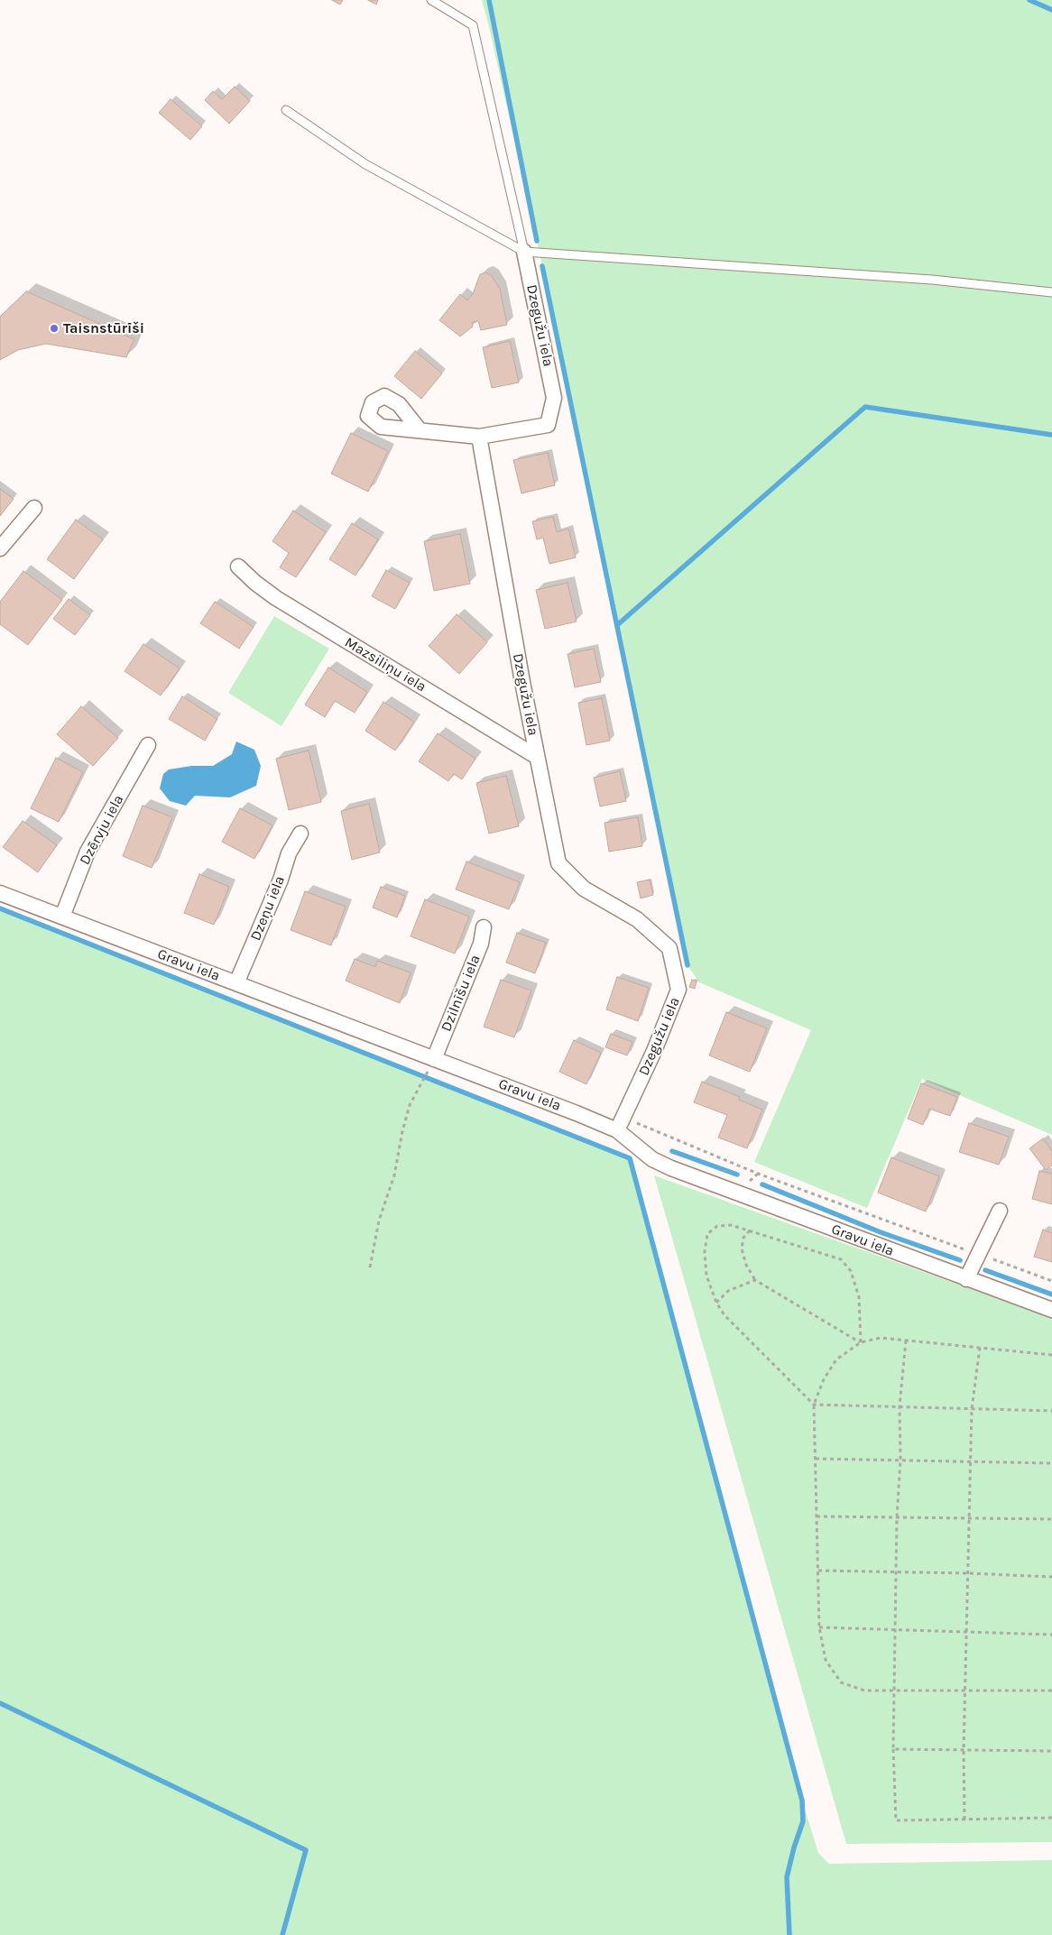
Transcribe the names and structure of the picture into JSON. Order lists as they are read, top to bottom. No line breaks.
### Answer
{"streets":{"street":["Dzegužu iela","Mazsiliņu iela","Dzērvju iela","Dzeņu iela","Gravu iela","Dzilnīšu iela"]},"crossings":[["Dzegužu iela","Mazsiliņu iela"],["Dzegužu iela","Gravu iela"],["Dzērvju iela","Gravu iela"],["Dzeņu iela","Gravu iela"],["Gravu iela","Dzilnīšu iela"]],"places":["Taisnstūrīši"]}
